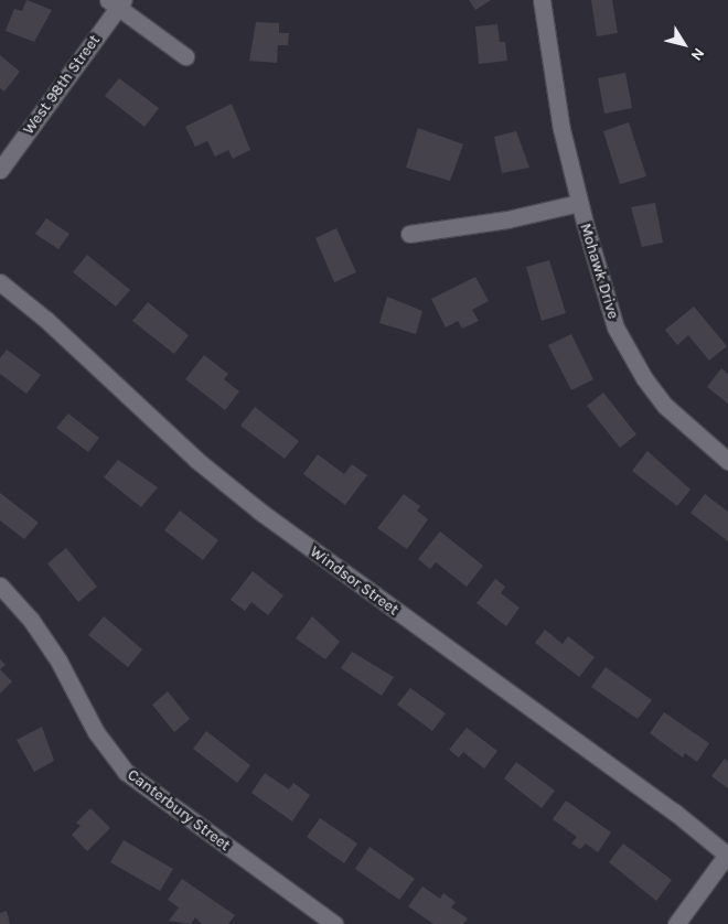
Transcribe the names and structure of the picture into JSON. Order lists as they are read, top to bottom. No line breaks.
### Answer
{"streets":{"street":["West 98th Street","Mohawk Drive","Windsor Street","Canterbury Street"]},"north":"bottom right"}
